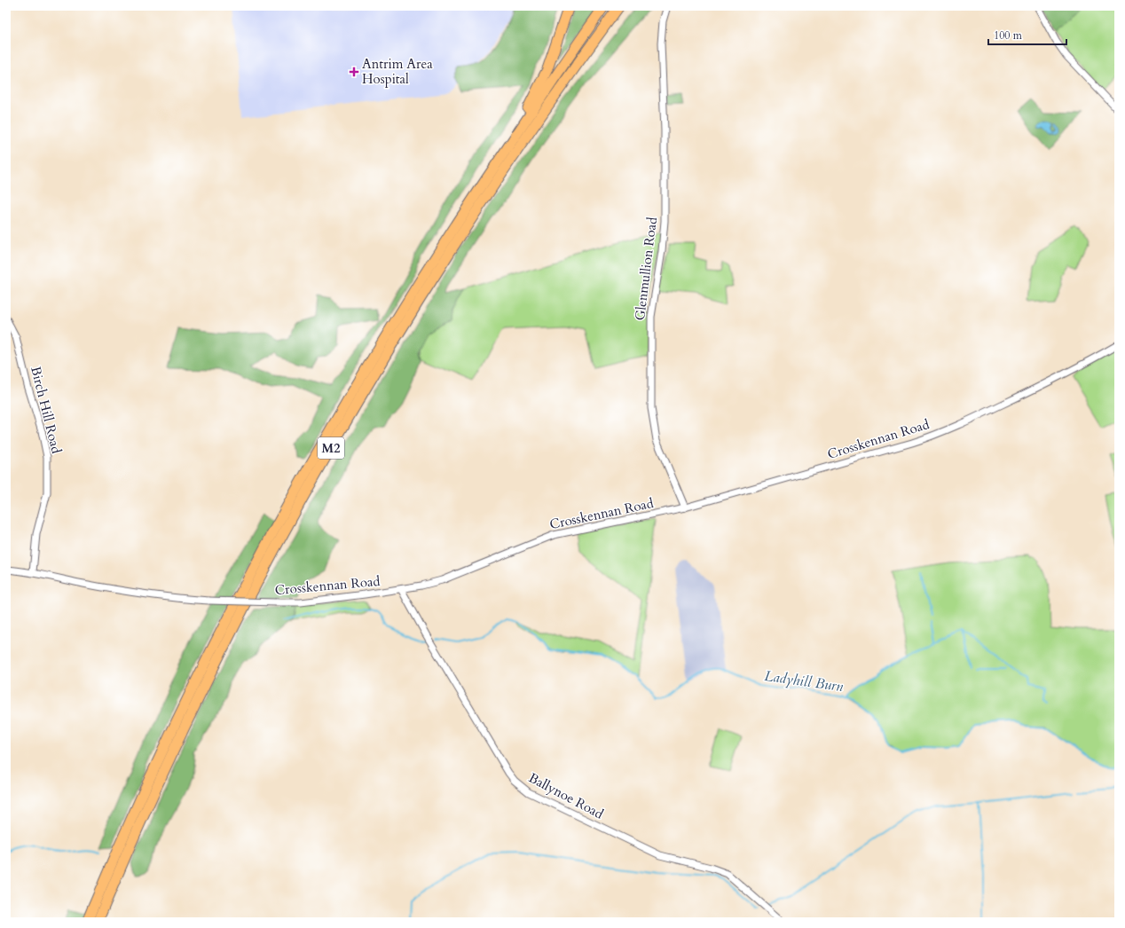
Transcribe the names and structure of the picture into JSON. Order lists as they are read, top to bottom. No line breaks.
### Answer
{"streets":{"highway":["M2"],"street":["Glenmullion Road","Birch Hill Road","Crosskennan Road","Ballynoe Road"]},"crossings":[["Glenmullion Road","Crosskennan Road"],["Birch Hill Road","Crosskennan Road"],["Crosskennan Road","Ballynoe Road"]],"water":["Ladyhill Burn"],"places":{"health":["Antrim Area Hospital"]},"scale_bar":"100 m"}
